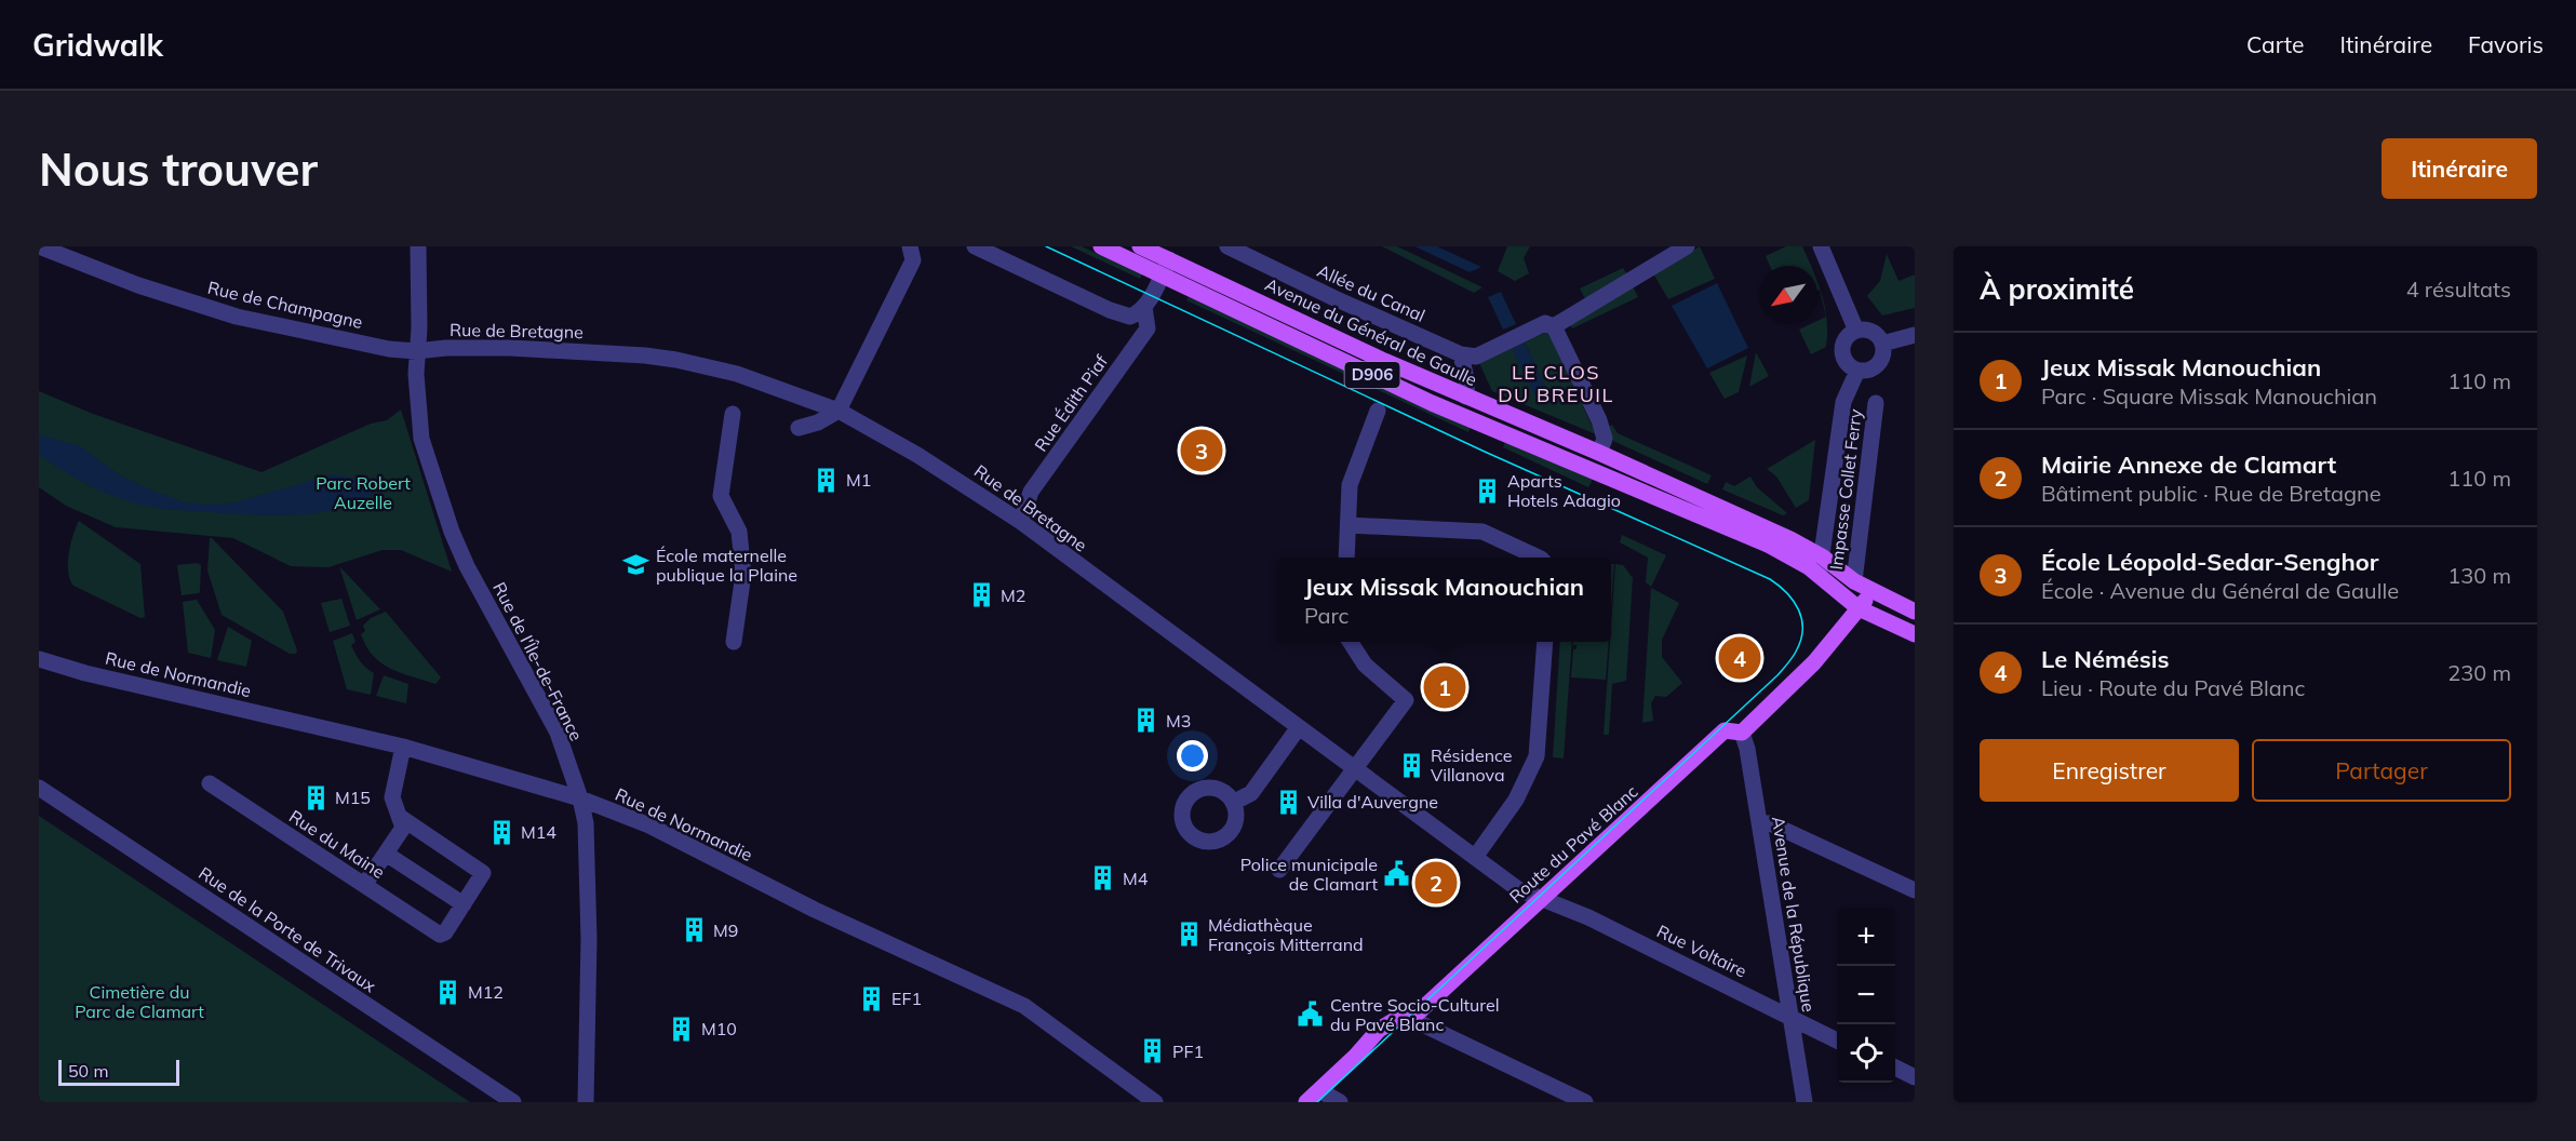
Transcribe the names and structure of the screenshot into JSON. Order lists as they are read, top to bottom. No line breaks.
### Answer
{"streets":{"main road":["Avenue du Général de Gaulle","D906","Route du Pavé Blanc"],"street":["Allée du Canal","Rue de Champagne","Rue de Bretagne","Rue Édith Piaf","Impasse Collet Ferry","Rue de l'Île-de-France","Rue de Normandie","Rue du Maine","Avenue de la République","Rue de la Porte de Trivaux","Rue Voltaire"]},"crossings":[["Rue de Champagne","Rue de Bretagne"],["Rue de Champagne","Rue de l'Île-de-France"],["Rue de Bretagne","Rue Édith Piaf"],["Rue de Bretagne","Rue de l'Île-de-France"],["Rue de Bretagne","Route du Pavé Blanc"],["Rue de Bretagne","Rue Voltaire"],["Avenue du Général de Gaulle","Impasse Collet Ferry"],["D906","Route du Pavé Blanc"],["Rue de l'Île-de-France","Rue de Normandie"],["Route du Pavé Blanc","Avenue de la République"],["Route du Pavé Blanc","Rue Voltaire"],["Avenue de la République","Rue Voltaire"]],"districts":["LE CLOS DU BREUIL"],"parks":["Parc Robert Auzelle","Cimetière du Parc de Clamart"],"places":{"building":["M1","Aparts Hotels Adagio","M2","M3","Résidence Villanova","M15","Villa d'Auvergne","M14","M4","M9","Médiathèque François Mitterrand","M12","EF1","M10","PF1"],"school or university":["École maternelle publique la Plaine"],"public building":["Police municipale de Clamart","Centre Socio-Culturel du Pavé Blanc"]},"scale_bar":"50 m","north":"bottom left","page":{"header":"Gridwalk","nav":["Carte","Itinéraire","Favoris"],"buttons":["Itinéraire",["Enregistrer","Partager"]],"title":"Nous trouver","heading":["À proximité","4 résultats"],"list":[{"mark":"1","name":"Jeux Missak Manouchian","note":"Parc · Square Missak Manouchian","value":"110 m"},{"mark":"2","name":"Mairie Annexe de Clamart","note":"Bâtiment public · Rue de Bretagne","value":"110 m"},{"mark":"3","name":"École Léopold-Sedar-Senghor","note":"École · Avenue du Général de Gaulle","value":"130 m"},{"mark":"4","name":"Le Némésis","note":"Lieu · Route du Pavé Blanc","value":"230 m"}],"pins":["3","4","1","2"],"popup":["Jeux Missak Manouchian","Parc"],"map_buttons":["+","−"],"scale":"50 m"}}
